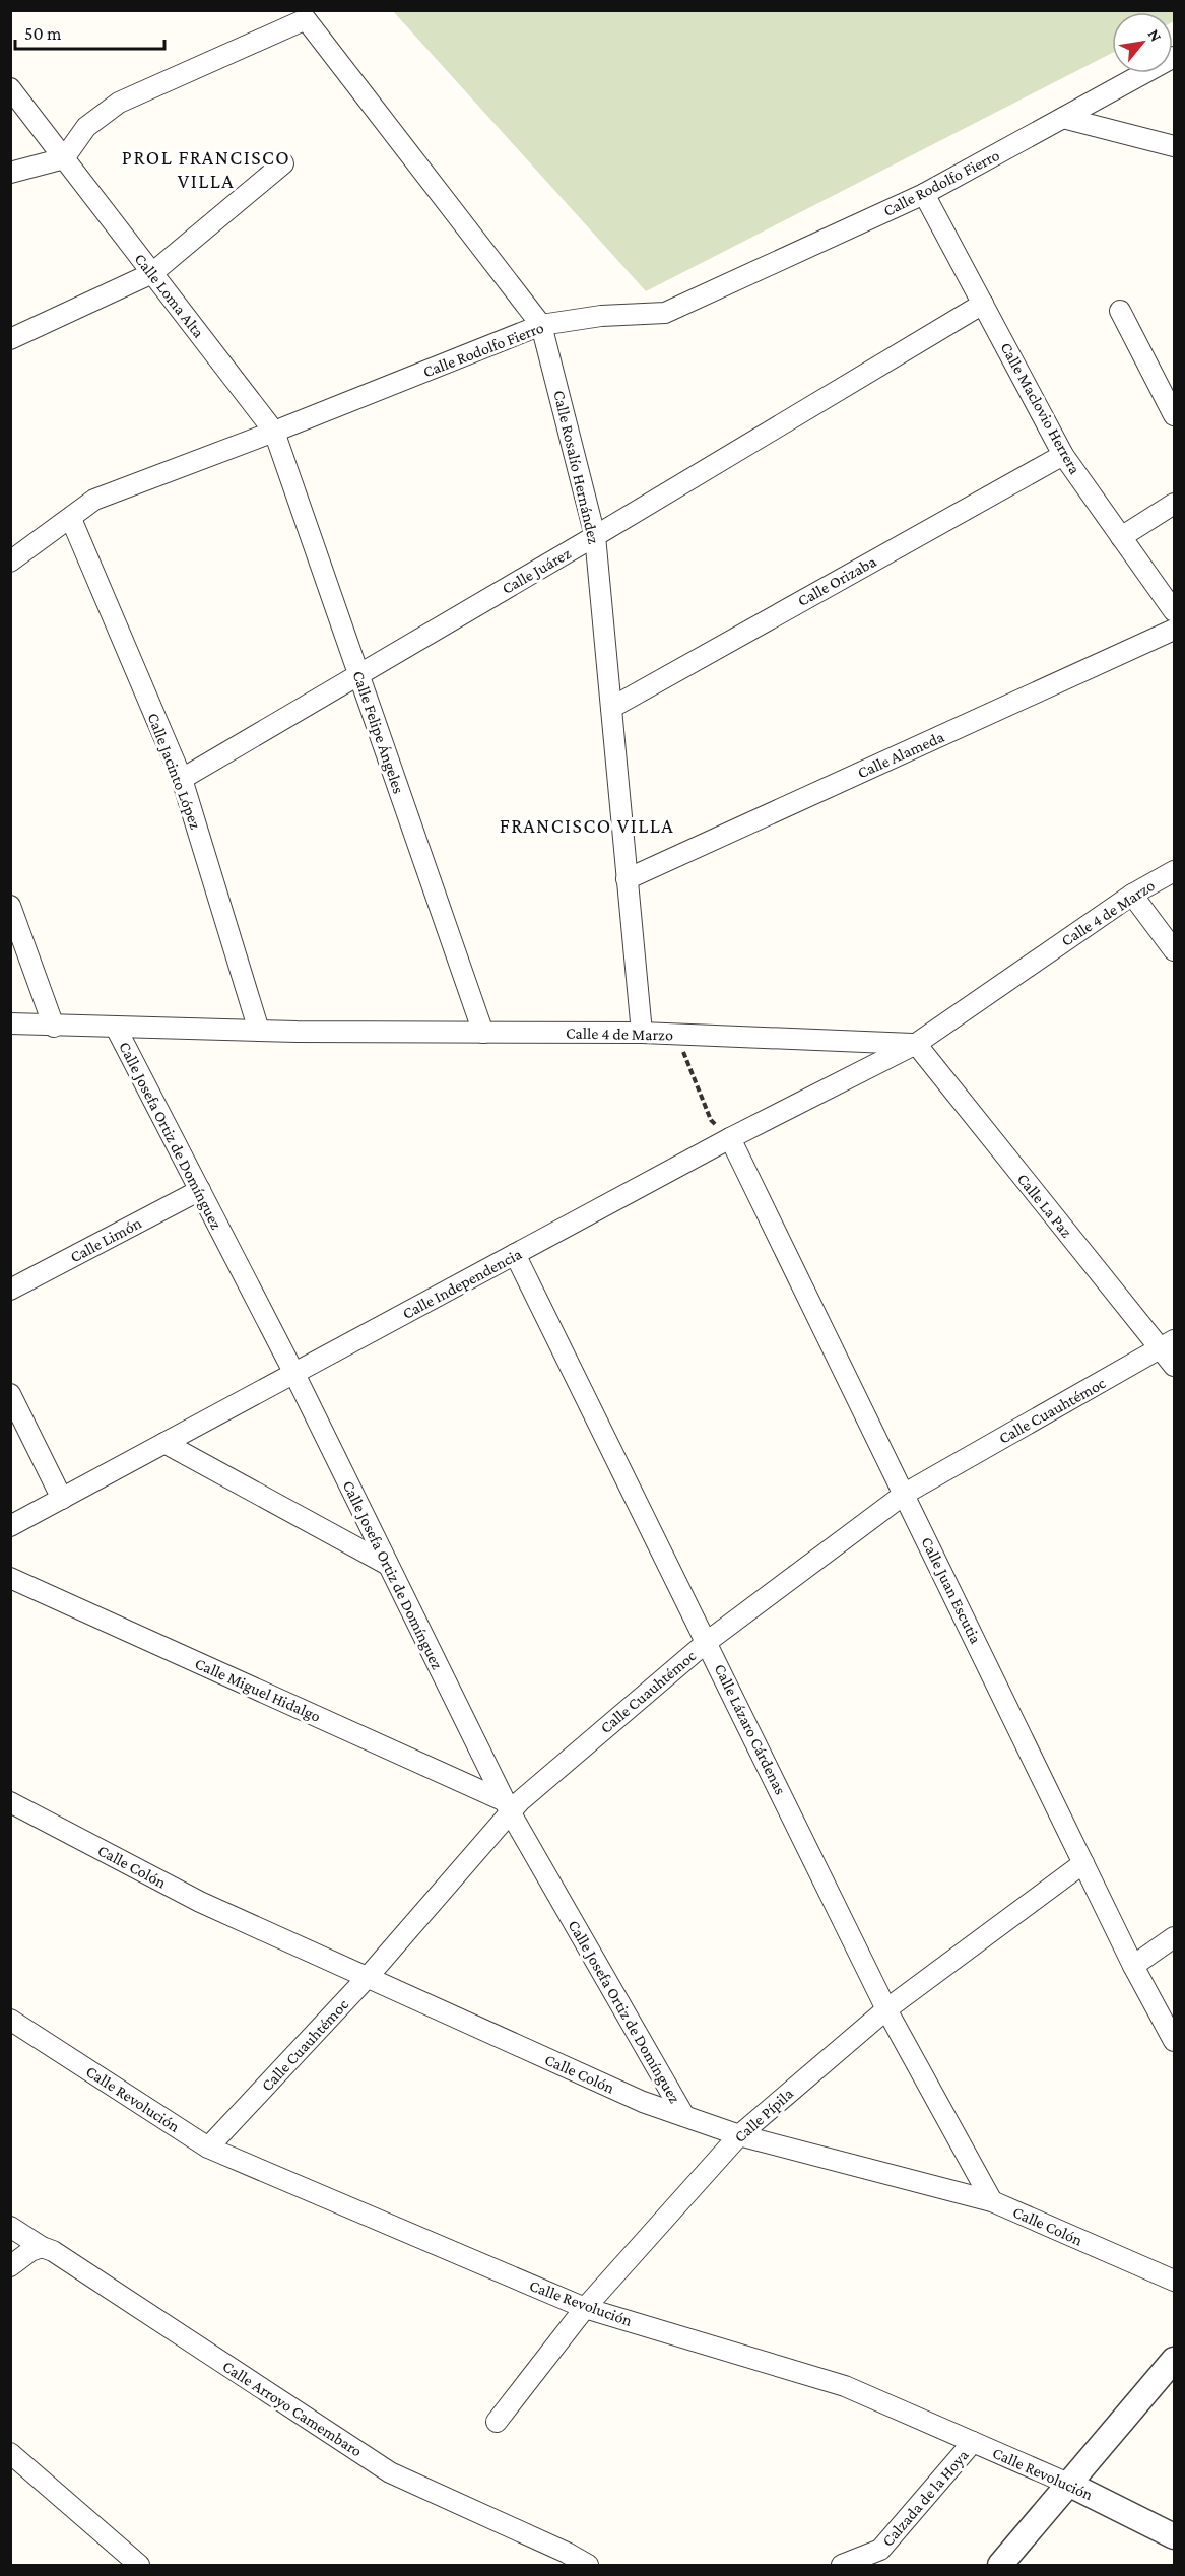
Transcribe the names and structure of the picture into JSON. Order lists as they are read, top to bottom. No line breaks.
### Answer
{"streets":{"street":["Calle Rodolfo Fierro","Calle Loma Alta","Calle Maclovio Herrera","Calle Rosalío Hernández","Calle Juárez","Calle Orizaba","Calle Felipe Ángeles","Calle Alameda","Calle Jacinto López","Calle 4 de Marzo","Calle Josefa Ortiz de Domínguez","Calle La Paz","Calle Limón","Calle Independencia","Calle Cuauhtémoc","Calle Juan Escutia","Calle Miguel Hidalgo","Calle Lázaro Cárdenas","Calle Colón","Calle Revolución","Calle Pípila","Calle Arroyo Camembaro","Calzada de la Hoya"]},"crossings":[["Calle Rodolfo Fierro","Calle Loma Alta"],["Calle Rodolfo Fierro","Calle Maclovio Herrera"],["Calle Rodolfo Fierro","Calle Rosalío Hernández"],["Calle Rodolfo Fierro","Calle Felipe Ángeles"],["Calle Rodolfo Fierro","Calle Jacinto López"],["Calle Loma Alta","Calle Rosalío Hernández"],["Calle Loma Alta","Calle Felipe Ángeles"],["Calle Maclovio Herrera","Calle Juárez"],["Calle Maclovio Herrera","Calle Orizaba"],["Calle Rosalío Hernández","Calle Juárez"],["Calle Rosalío Hernández","Calle Orizaba"],["Calle Rosalío Hernández","Calle Alameda"],["Calle Rosalío Hernández","Calle 4 de Marzo"],["Calle Juárez","Calle Felipe Ángeles"],["Calle Juárez","Calle Jacinto López"],["Calle Felipe Ángeles","Calle 4 de Marzo"],["Calle Jacinto López","Calle 4 de Marzo"],["Calle 4 de Marzo","Calle Josefa Ortiz de Domínguez"],["Calle 4 de Marzo","Calle La Paz"],["Calle 4 de Marzo","Calle Independencia"],["Calle Josefa Ortiz de Domínguez","Calle Limón"],["Calle Josefa Ortiz de Domínguez","Calle Independencia"],["Calle Josefa Ortiz de Domínguez","Calle Cuauhtémoc"],["Calle Josefa Ortiz de Domínguez","Calle Miguel Hidalgo"],["Calle Josefa Ortiz de Domínguez","Calle Colón"],["Calle La Paz","Calle Independencia"],["Calle La Paz","Calle Cuauhtémoc"],["Calle Independencia","Calle Juan Escutia"],["Calle Independencia","Calle Lázaro Cárdenas"],["Calle Cuauhtémoc","Calle Juan Escutia"],["Calle Cuauhtémoc","Calle Miguel Hidalgo"],["Calle Cuauhtémoc","Calle Lázaro Cárdenas"],["Calle Cuauhtémoc","Calle Colón"],["Calle Cuauhtémoc","Calle Revolución"],["Calle Juan Escutia","Calle Pípila"],["Calle Lázaro Cárdenas","Calle Colón"],["Calle Lázaro Cárdenas","Calle Pípila"],["Calle Colón","Calle Pípila"],["Calle Revolución","Calle Pípila"],["Calle Revolución","Calzada de la Hoya"]],"districts":["PROL FRANCISCO VILLA","FRANCISCO VILLA"],"scale_bar":"50 m","north":"top right"}
